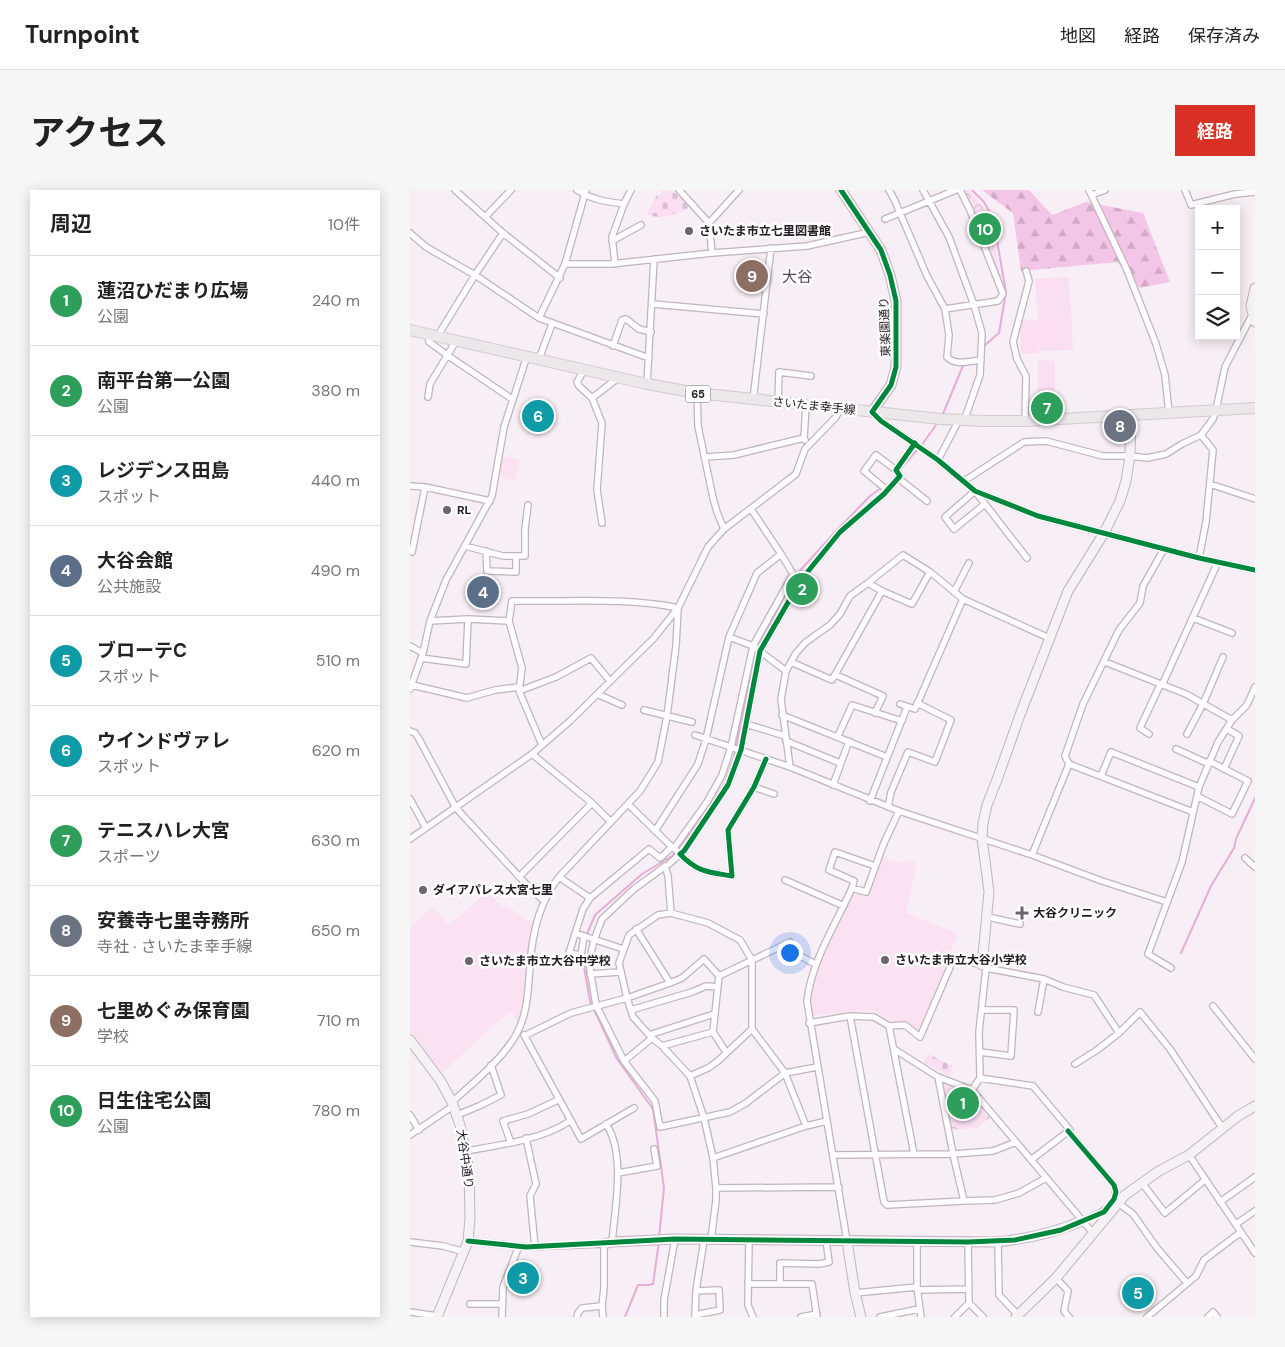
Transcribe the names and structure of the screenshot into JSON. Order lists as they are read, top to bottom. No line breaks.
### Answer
{"streets":{"main road":["65","さいたま幸手線"],"street":["東楽園通り","大谷中通り"]},"crossings":[["東楽園通り","さいたま幸手線"]],"districts":["大谷"],"places":{"other":["さいたま市立七里図書館","RL","ダイアパレス大宮七里","さいたま市立大谷小学校","さいたま市立大谷中学校"],"health":["大谷クリニック"]},"page":{"header":"Turnpoint","nav":["地図","経路","保存済み"],"title":"アクセス","buttons":"経路","heading":["周辺","10件"],"map_buttons":["+","−"],"pins":["10","9","7","6","8","2","4","1","3","5"],"list":[{"mark":"1","name":"蓮沼ひだまり広場","note":"公園","value":"240 m"},{"mark":"2","name":"南平台第一公園","note":"公園","value":"380 m"},{"mark":"3","name":"レジデンス田島","note":"スポット","value":"440 m"},{"mark":"4","name":"大谷会館","note":"公共施設","value":"490 m"},{"mark":"5","name":"ブローテC","note":"スポット","value":"510 m"},{"mark":"6","name":"ウインドヴァレ","note":"スポット","value":"620 m"},{"mark":"7","name":"テニスハレ大宮","note":"スポーツ","value":"630 m"},{"mark":"8","name":"安養寺七里寺務所","note":"寺社 · さいたま幸手線","value":"650 m"},{"mark":"9","name":"七里めぐみ保育園","note":"学校","value":"710 m"},{"mark":"10","name":"日生住宅公園","note":"公園","value":"780 m"}]}}
